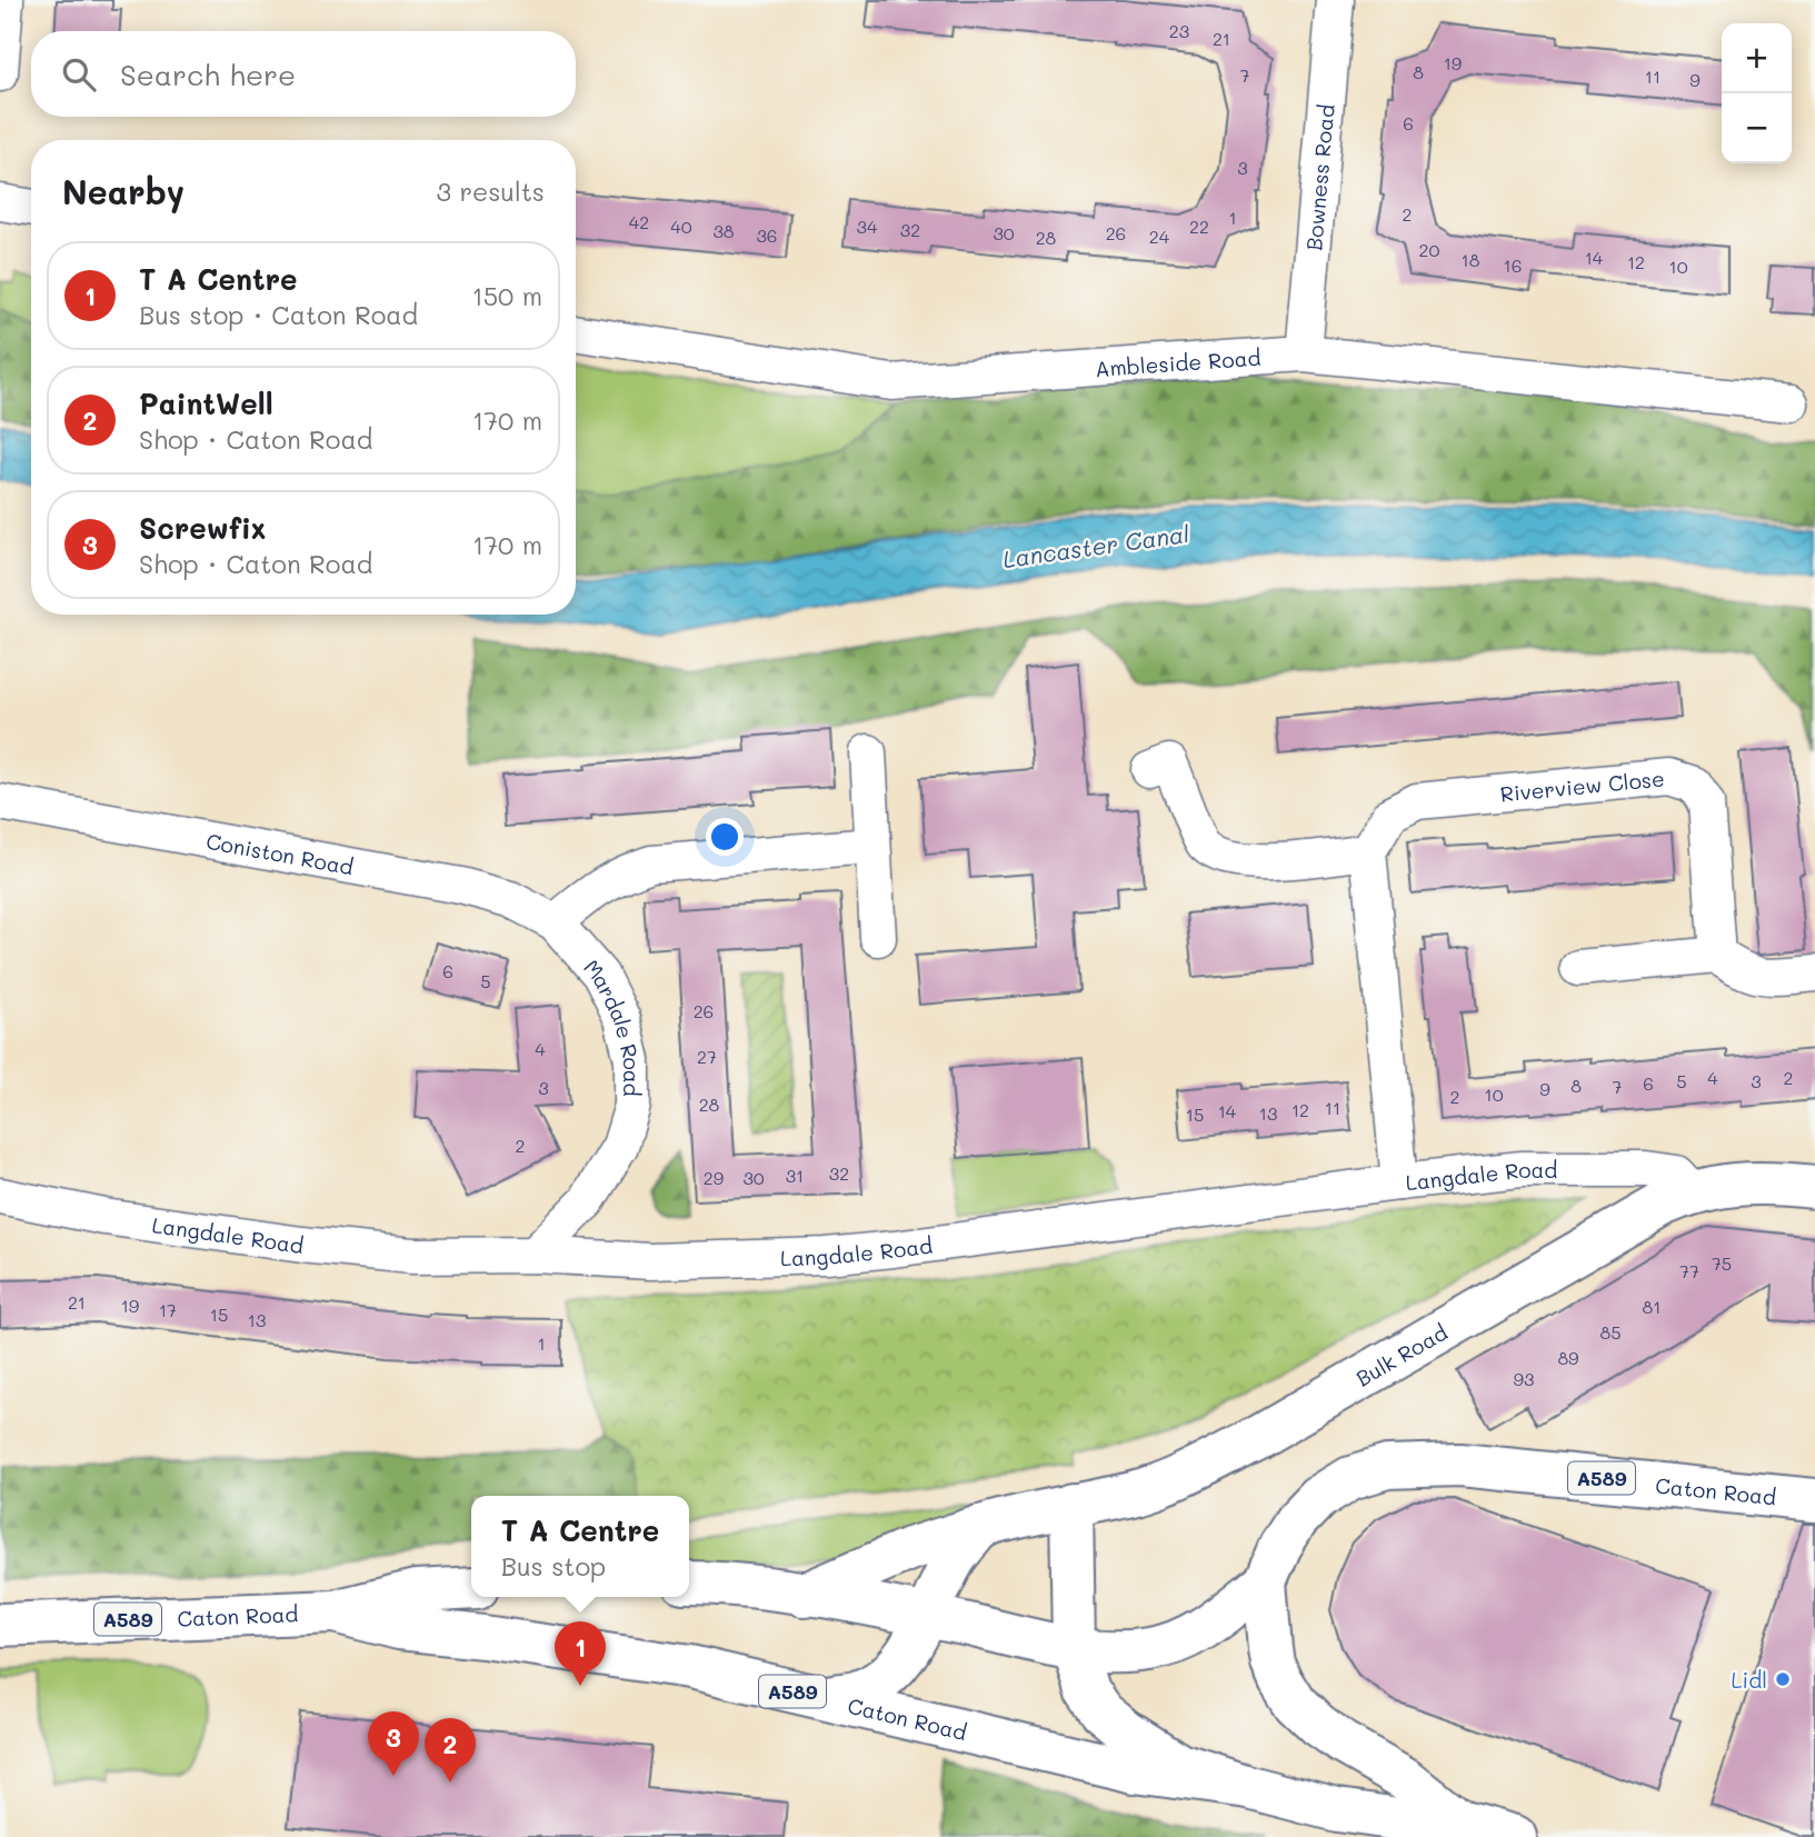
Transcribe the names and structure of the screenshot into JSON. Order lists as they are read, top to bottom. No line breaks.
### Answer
{"streets":{"main road":["Bulk Road","A589","Caton Road"],"street":["Bowness Road","Ambleside Road","Riverview Close","Coniston Road","Mardale Road","Langdale Road"]},"crossings":[["Bowness Road","Ambleside Road"],["Coniston Road","Mardale Road"],["Mardale Road","Langdale Road"],["Langdale Road","Bulk Road"],["Bulk Road","A589"],["A589","Caton Road"]],"water":["Lancaster Canal"],"places":["Lidl"],"house_numbers":["23","21","19","8","7","11","9","6","3","2","1","42","40","34","22","32","38","30","26","36","24","28","20","14","18","12","16","10","6","5","26","4","27","4","2","5","3","6","8","7","3","9","10","2","28","11","12","14","13","15","2","32","31","29","30","75","77","21","19","81","17","15","13","85","1","89","93"],"page":{"map_buttons":["+","−"],"search":"Search here","heading":["Nearby","3 results"],"list":[{"mark":"1","name":"T A Centre","note":"Bus stop · Caton Road","value":"150 m"},{"mark":"2","name":"PaintWell","note":"Shop · Caton Road","value":"170 m"},{"mark":"3","name":"Screwfix","note":"Shop · Caton Road","value":"170 m"}],"popup":["T A Centre","Bus stop"],"pins":["1","3","2"]}}
